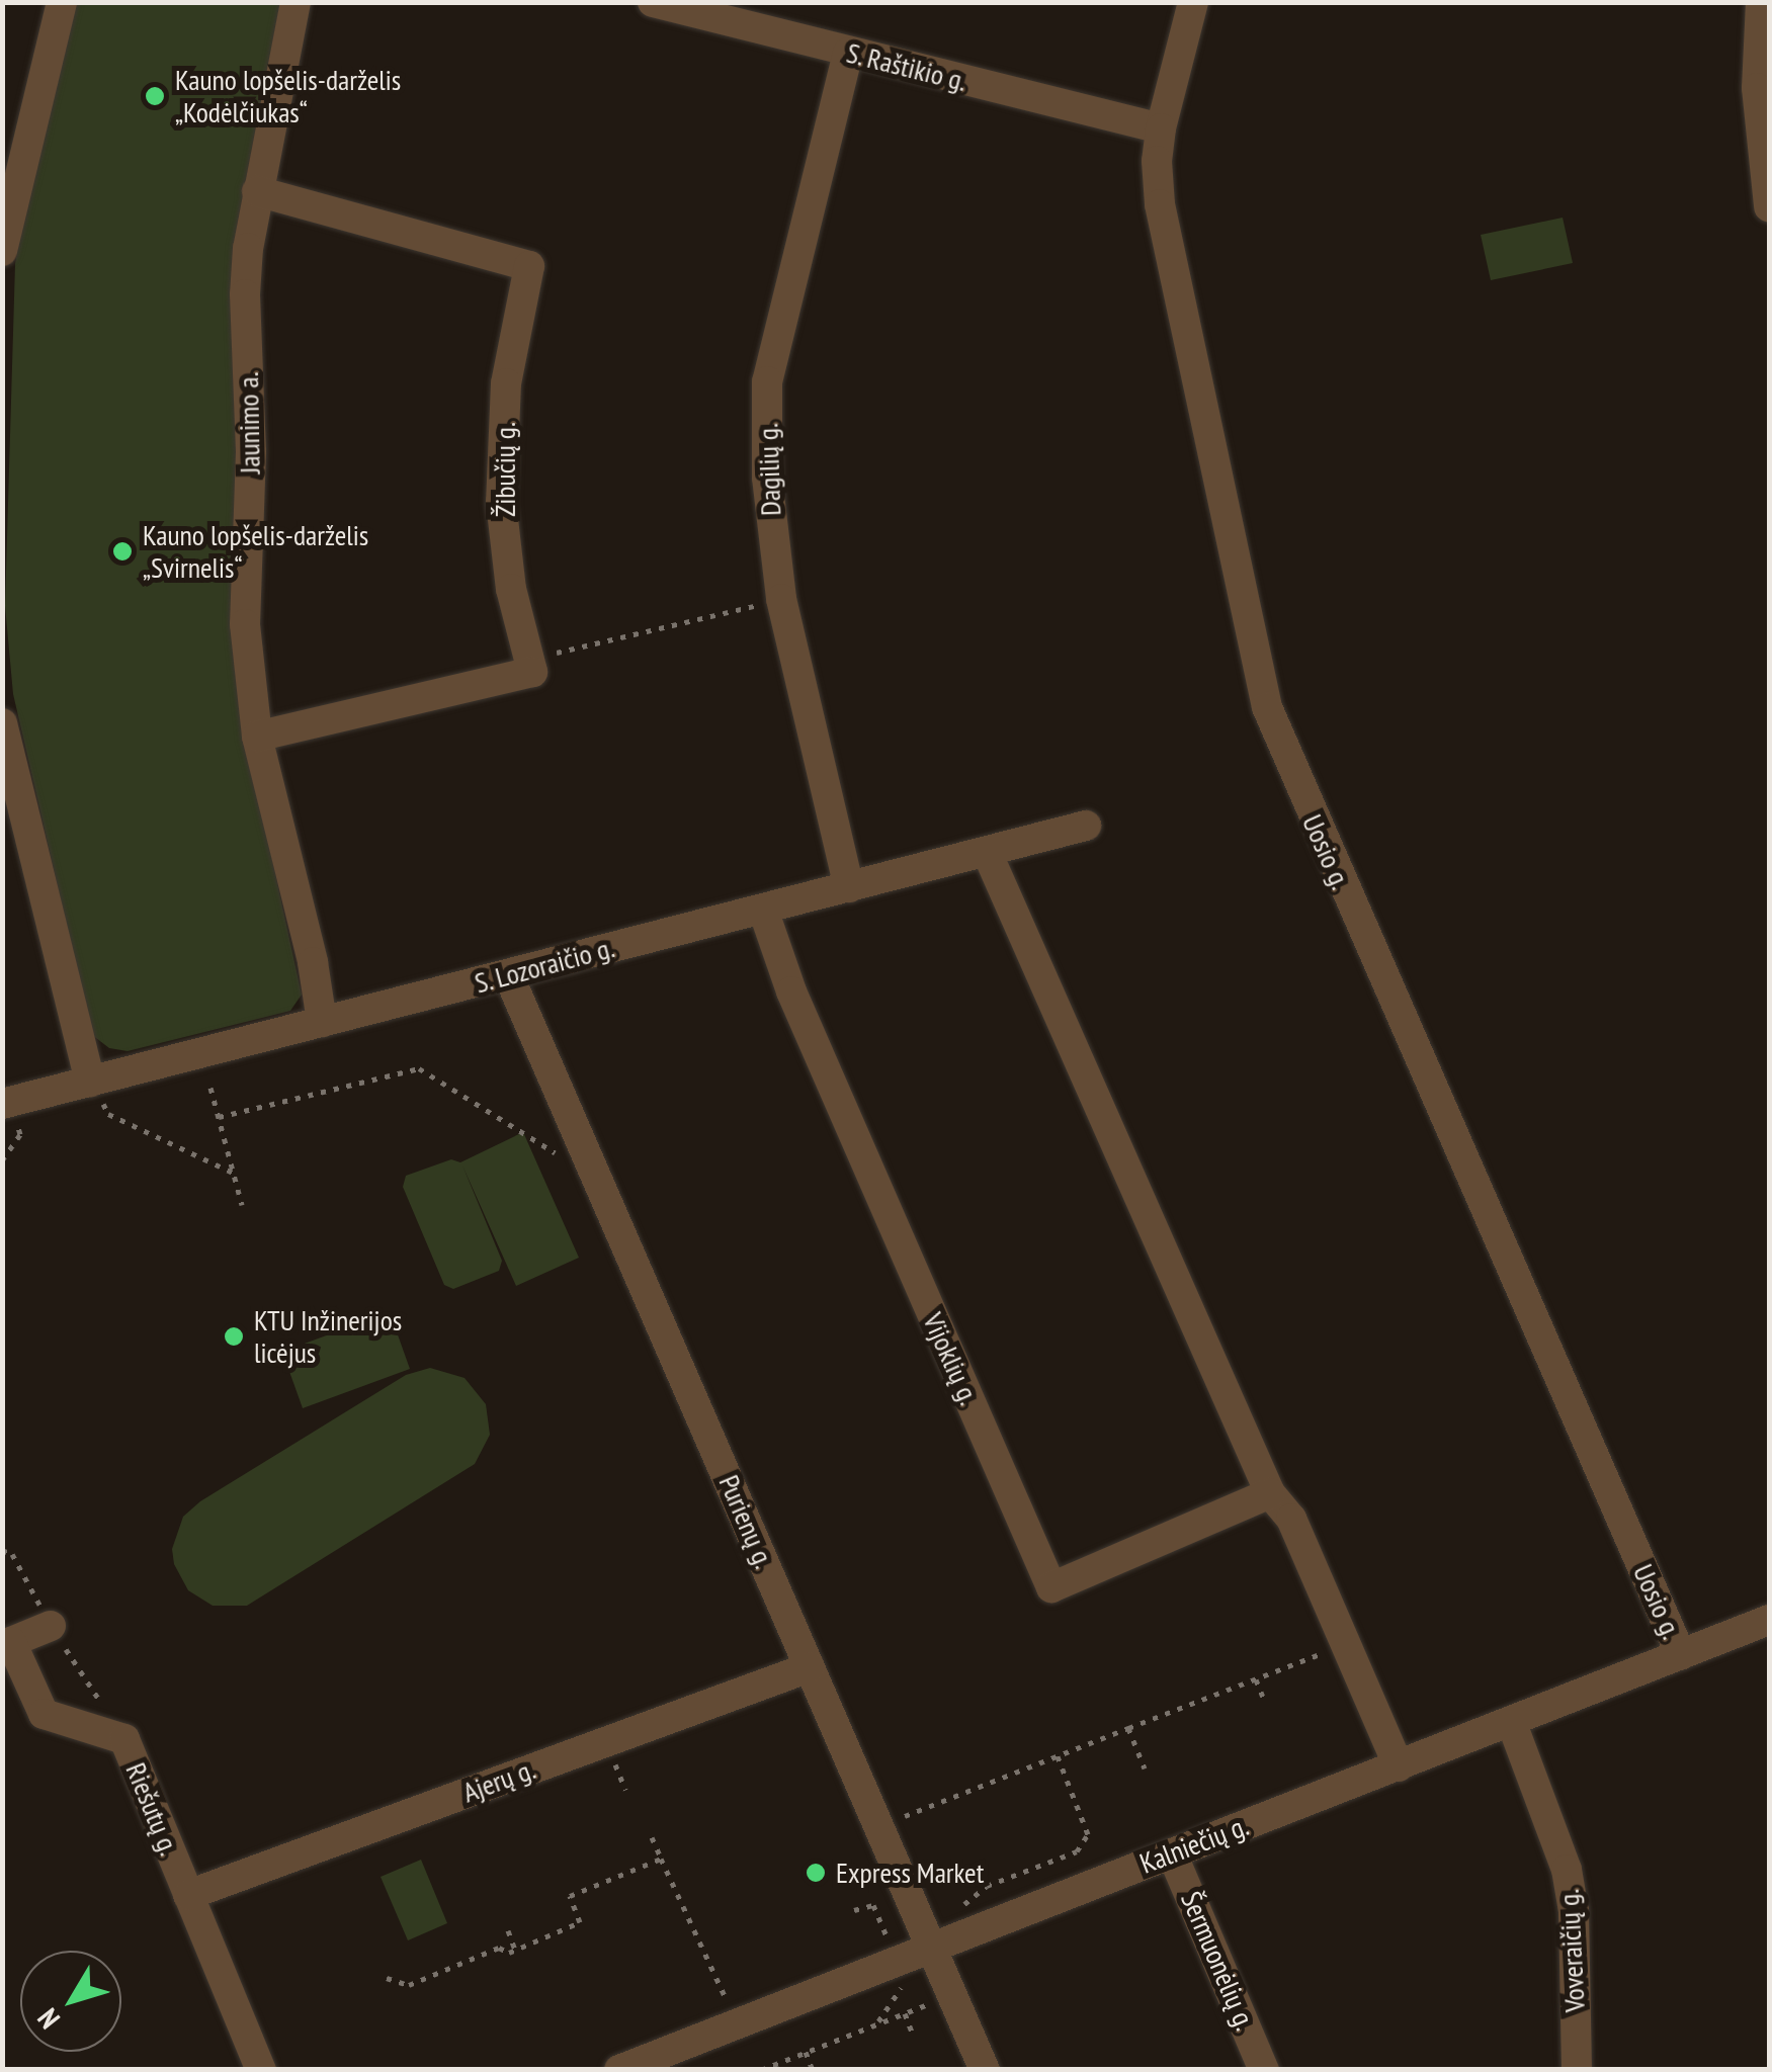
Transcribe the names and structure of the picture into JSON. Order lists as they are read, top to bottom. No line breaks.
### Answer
{"streets":{"street":["S. Raštikio g.","Jaunimo a.","Žibučių g.","Dagilių g.","Uosio g.","S. Lozoraičio g.","Vijoklių g.","Purienų g.","Ajerų g.","Riešutų g.","Kalniečių g.","Voveraičių g.","Šermuonėlių g."]},"crossings":[["S. Raštikio g.","Dagilių g."],["S. Raštikio g.","Uosio g."],["Jaunimo a.","Žibučių g."],["Jaunimo a.","S. Lozoraičio g."],["Dagilių g.","S. Lozoraičio g."],["Uosio g.","Kalniečių g."],["S. Lozoraičio g.","Vijoklių g."],["S. Lozoraičio g.","Purienų g."],["Purienų g.","Ajerų g."],["Purienų g.","Kalniečių g."],["Ajerų g.","Riešutų g."],["Kalniečių g.","Voveraičių g."],["Kalniečių g.","Šermuonėlių g."]],"places":["Kauno lopšelis-darželis „Kodėlčiukas“","Kauno lopšelis-darželis „Svirnelis“","KTU Inžinerijos licėjus","Express Market"],"north":"bottom left"}
